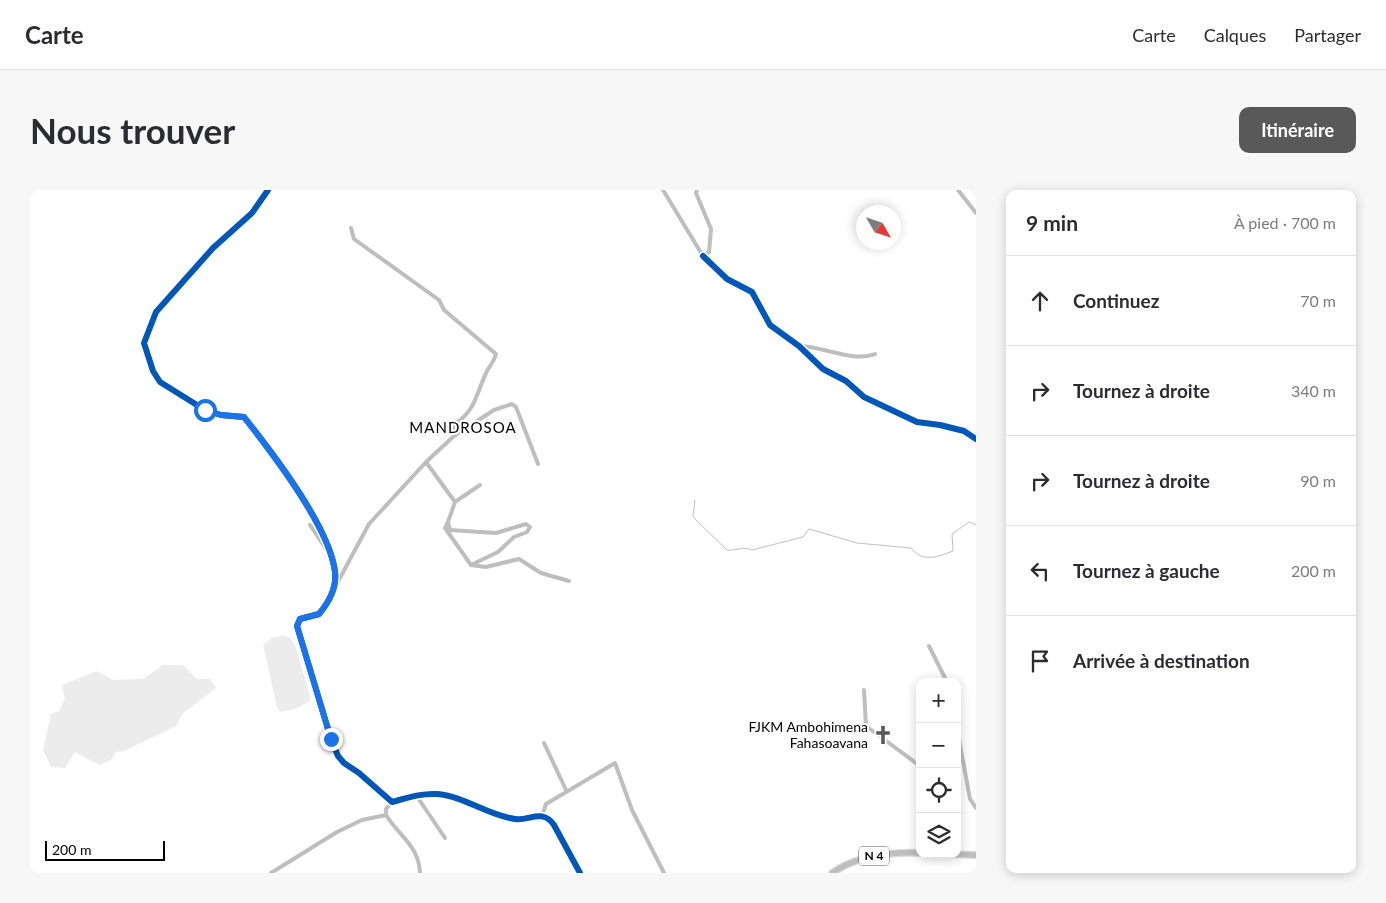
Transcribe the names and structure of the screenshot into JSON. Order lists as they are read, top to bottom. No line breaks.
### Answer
{"streets":{"main road":["N 4"]},"districts":["MANDROSOA"],"places":{"church":["FJKM Ambohimena Fahasoavana"]},"scale_bar":"200 m","north":"bottom right","page":{"header":"Carte","nav":["Carte","Calques","Partager"],"buttons":"Itinéraire","title":"Nous trouver","heading":["9 min","À pied · 700 m"],"list":[["Continuez","70 m"],["Tournez à droite","340 m"],["Tournez à droite","90 m"],["Tournez à gauche","200 m"],"Arrivée à destination"],"map_buttons":["+","−"],"scale":"200 m"}}
